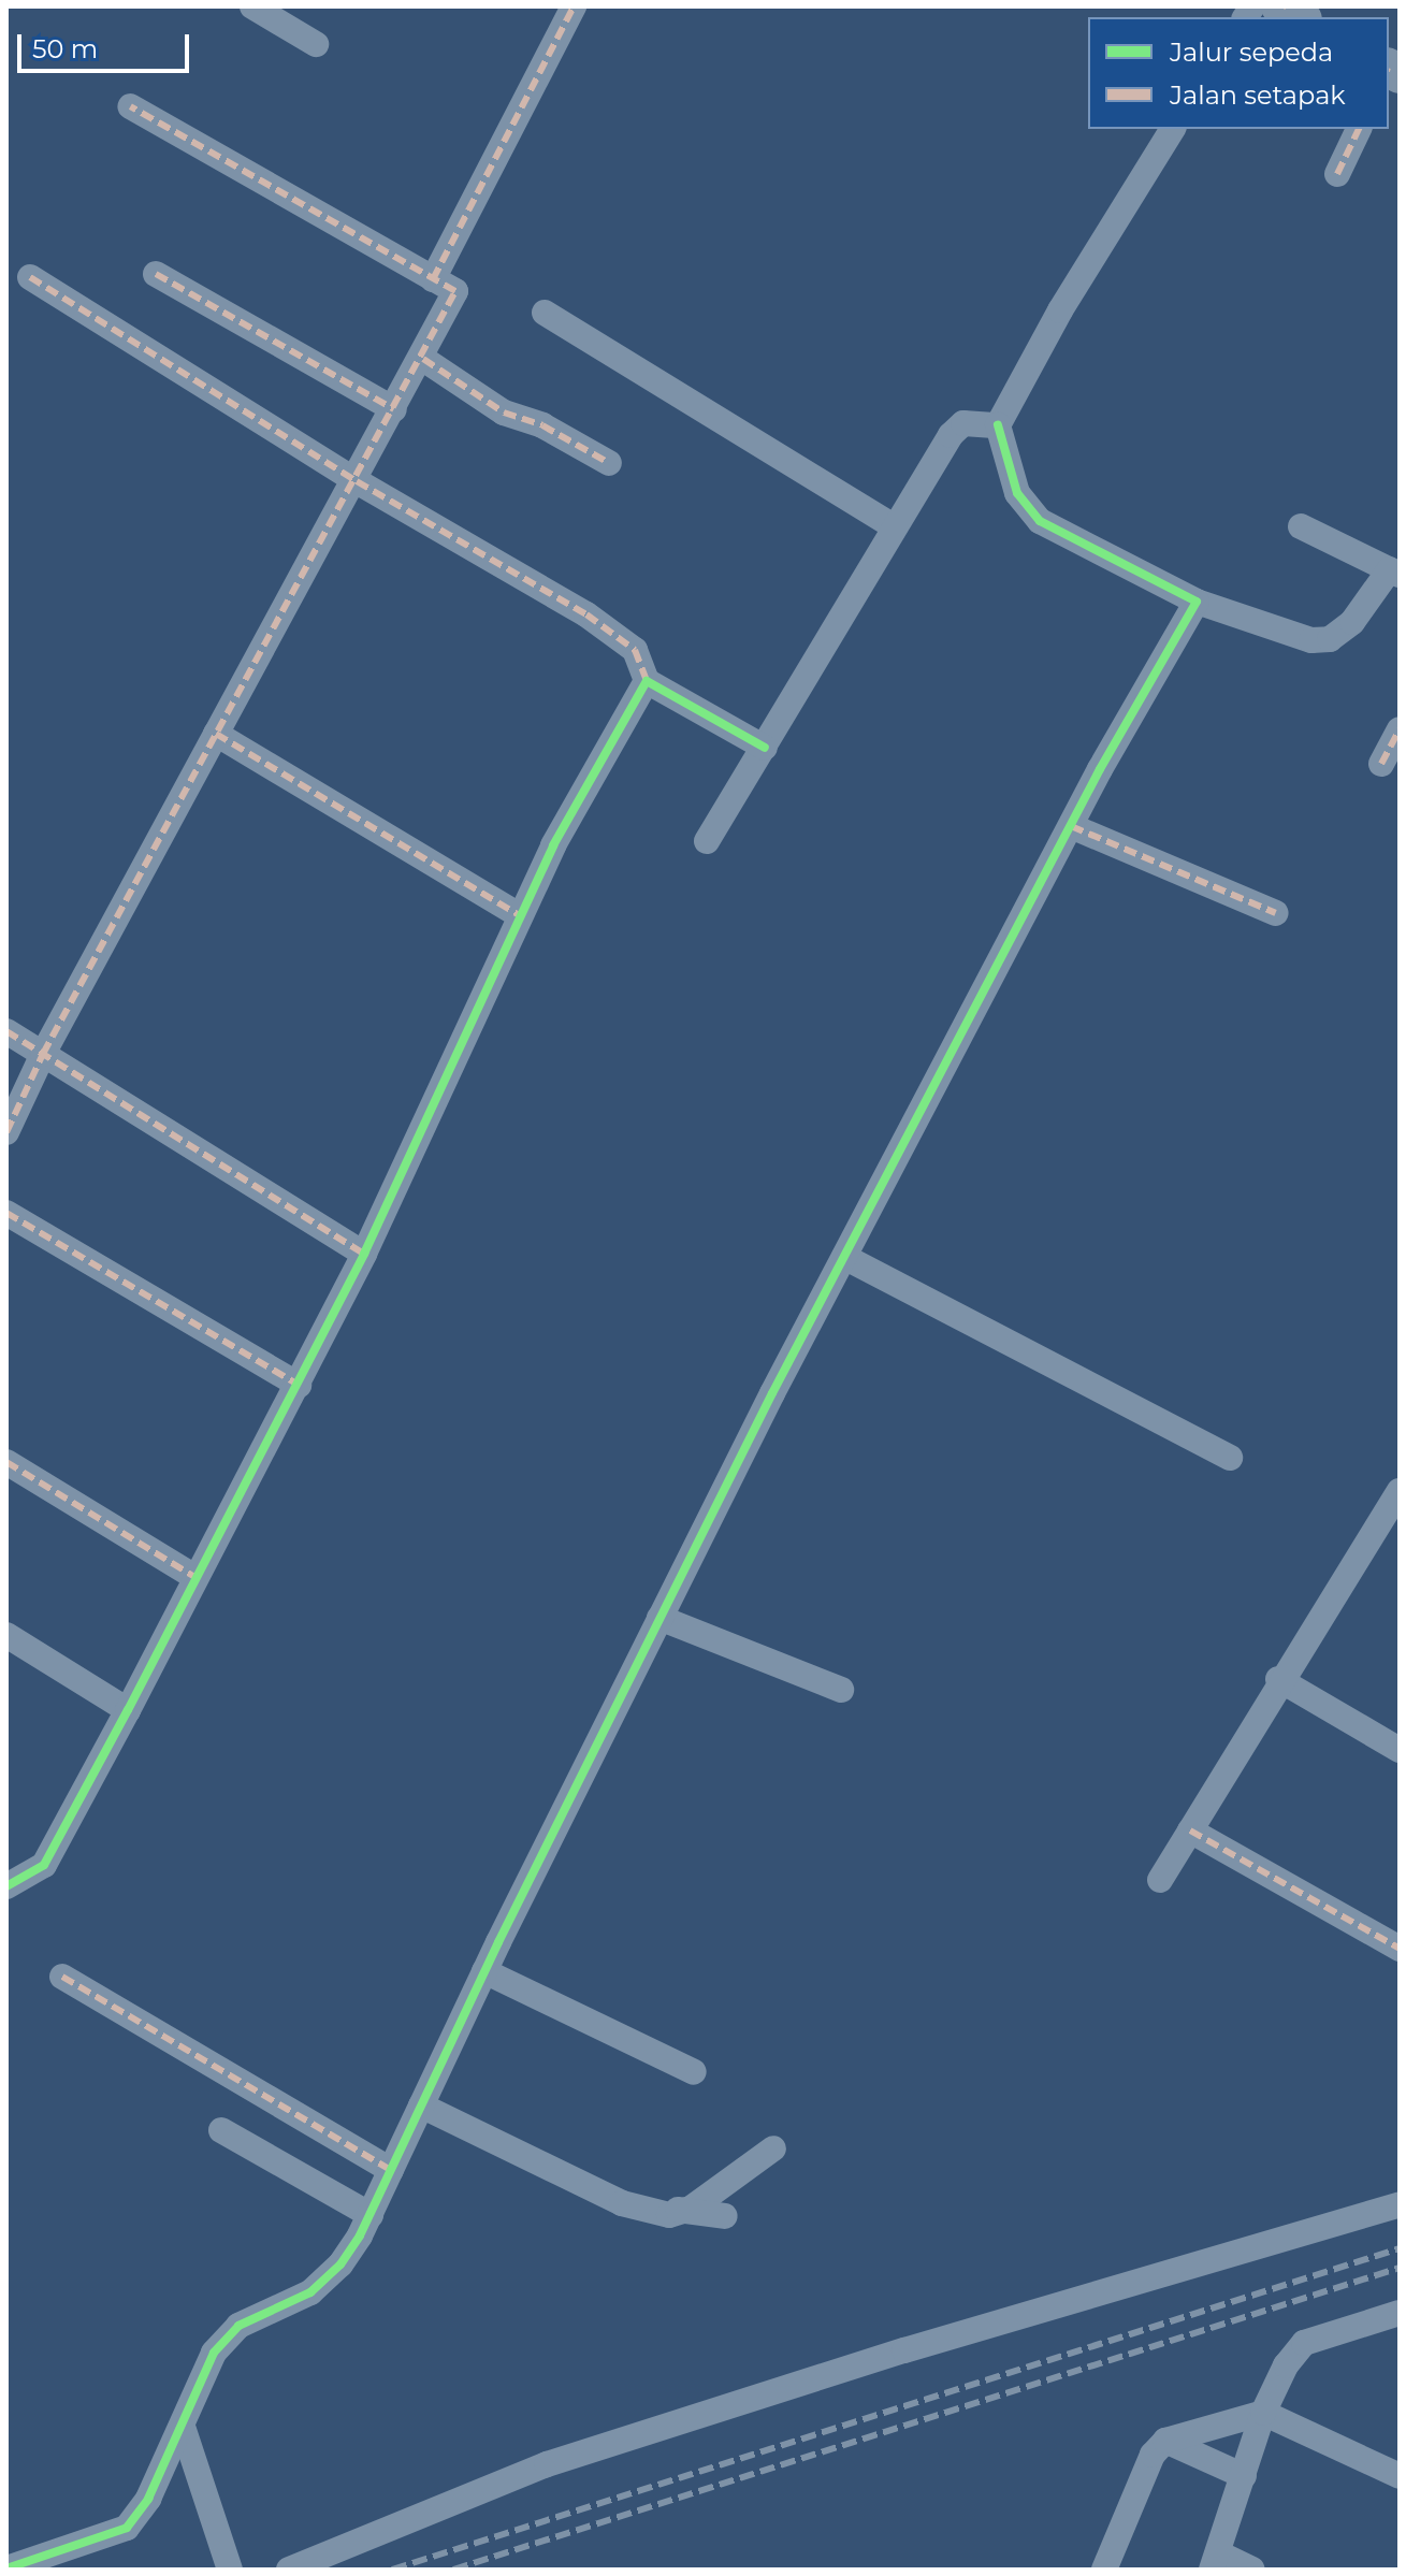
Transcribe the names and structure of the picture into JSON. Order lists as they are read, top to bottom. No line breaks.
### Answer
{"legend":["Jalur sepeda","Jalan setapak"],"scale_bar":"50 m"}
